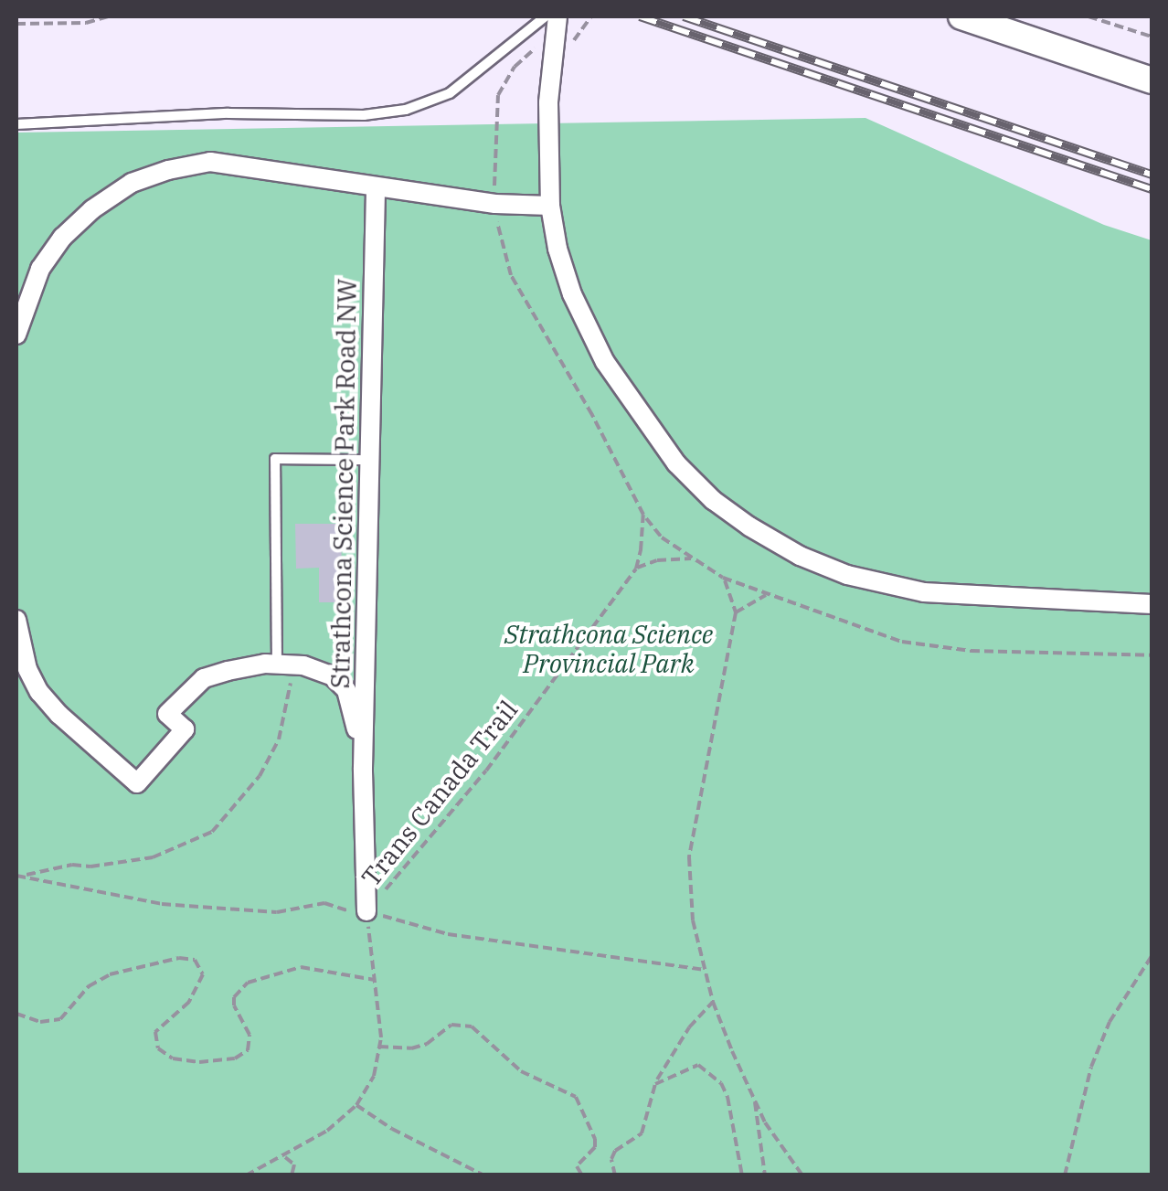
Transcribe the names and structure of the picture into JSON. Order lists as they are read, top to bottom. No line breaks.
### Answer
{"streets":{"street":["Strathcona Science Park Road NW"],"path":["Trans Canada Trail"]},"crossings":[["Strathcona Science Park Road NW","Trans Canada Trail"]],"parks":["Strathcona Science Provincial Park"]}
